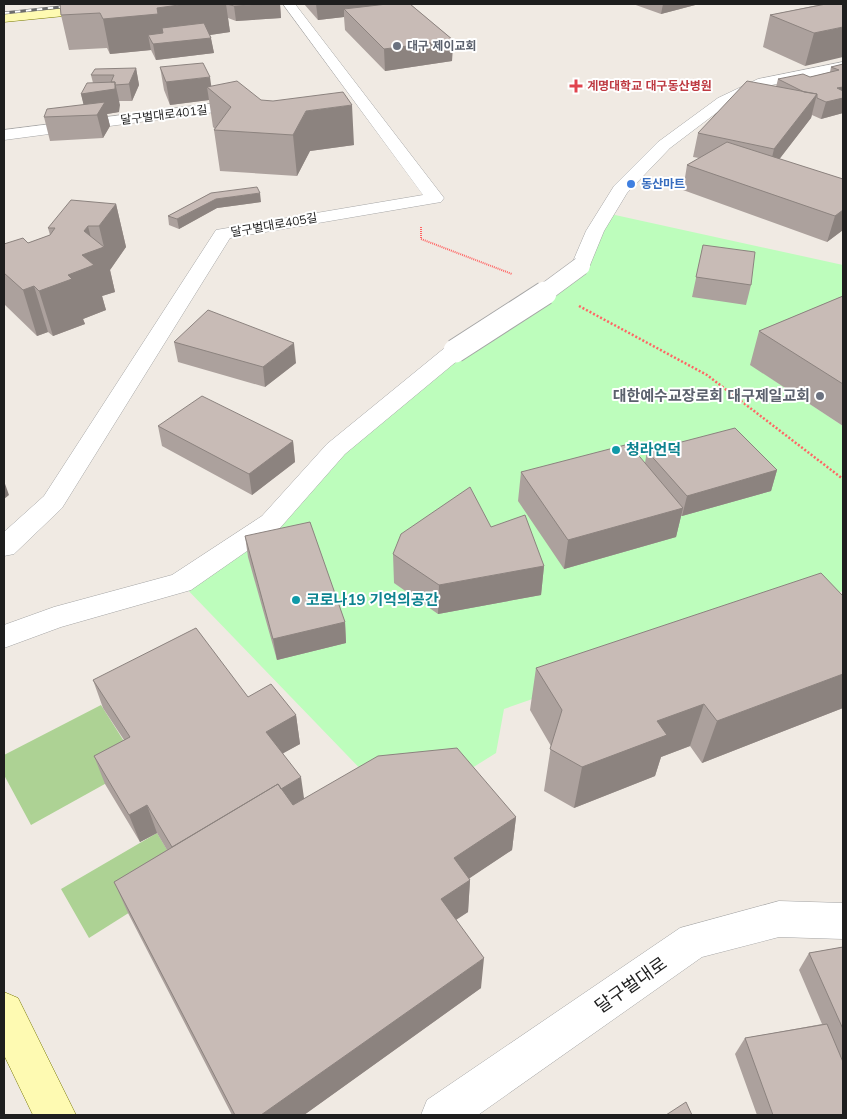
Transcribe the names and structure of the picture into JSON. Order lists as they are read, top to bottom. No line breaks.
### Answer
{"streets":{"street":["달구벌대로401길","달구벌대로405길","달구벌대로"]},"places":{"other":["대구 제이교회","동산마트","대한예수교장로회 대구제일교회","청라언덕","코로나19 기억의공간"],"health":["계명대학교 대구동산병원"]}}
